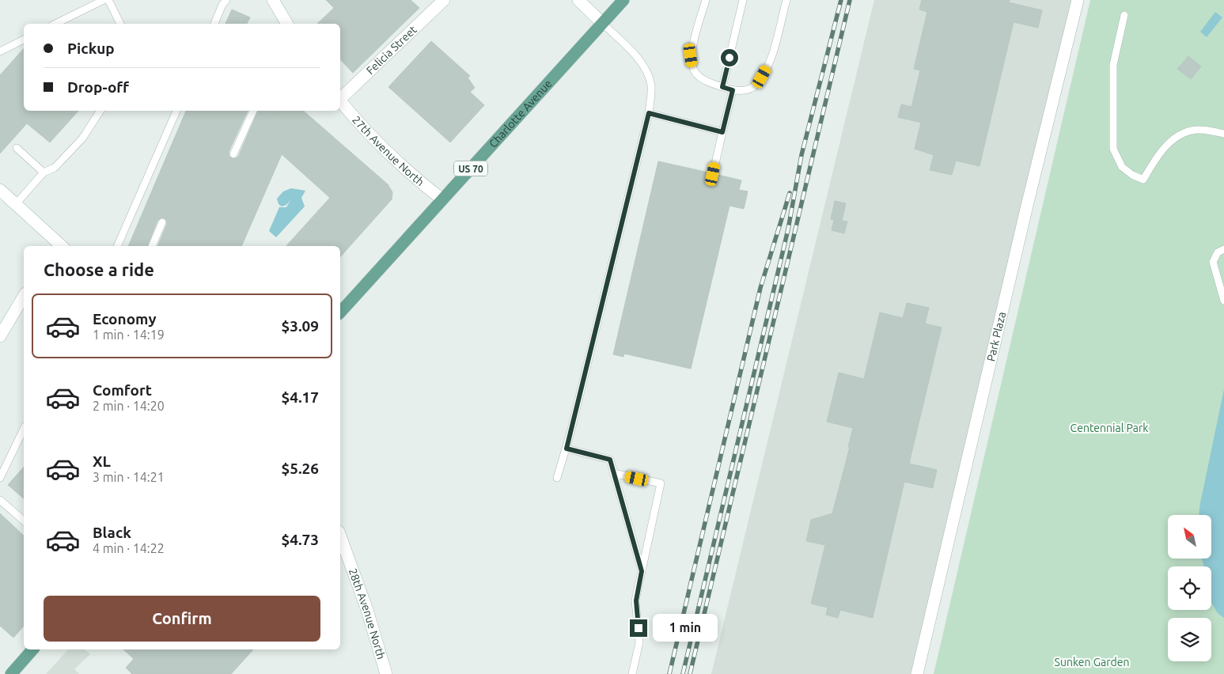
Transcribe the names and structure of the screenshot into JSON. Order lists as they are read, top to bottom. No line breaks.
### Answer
{"streets":{"main road":["Charlotte Avenue","US 70"],"street":["Felicia Street","27th Avenue North","Park Plaza","28th Avenue North"]},"crossings":[["Charlotte Avenue","27th Avenue North"]],"parks":["Centennial Park","Sunken Garden"],"north":"top left","page":{"banner":["Pickup","Drop-off"],"heading":"Choose a ride","list":[{"name":"Economy","note":"1 min · 14:19","value":"$3.09"},{"name":"Comfort","note":"2 min · 14:20","value":"$4.17"},{"name":"XL","note":"3 min · 14:21","value":"$5.26"},{"name":"Black","note":"4 min · 14:22","value":"$4.73"}],"buttons":"Confirm","bubble":"1 min"}}
